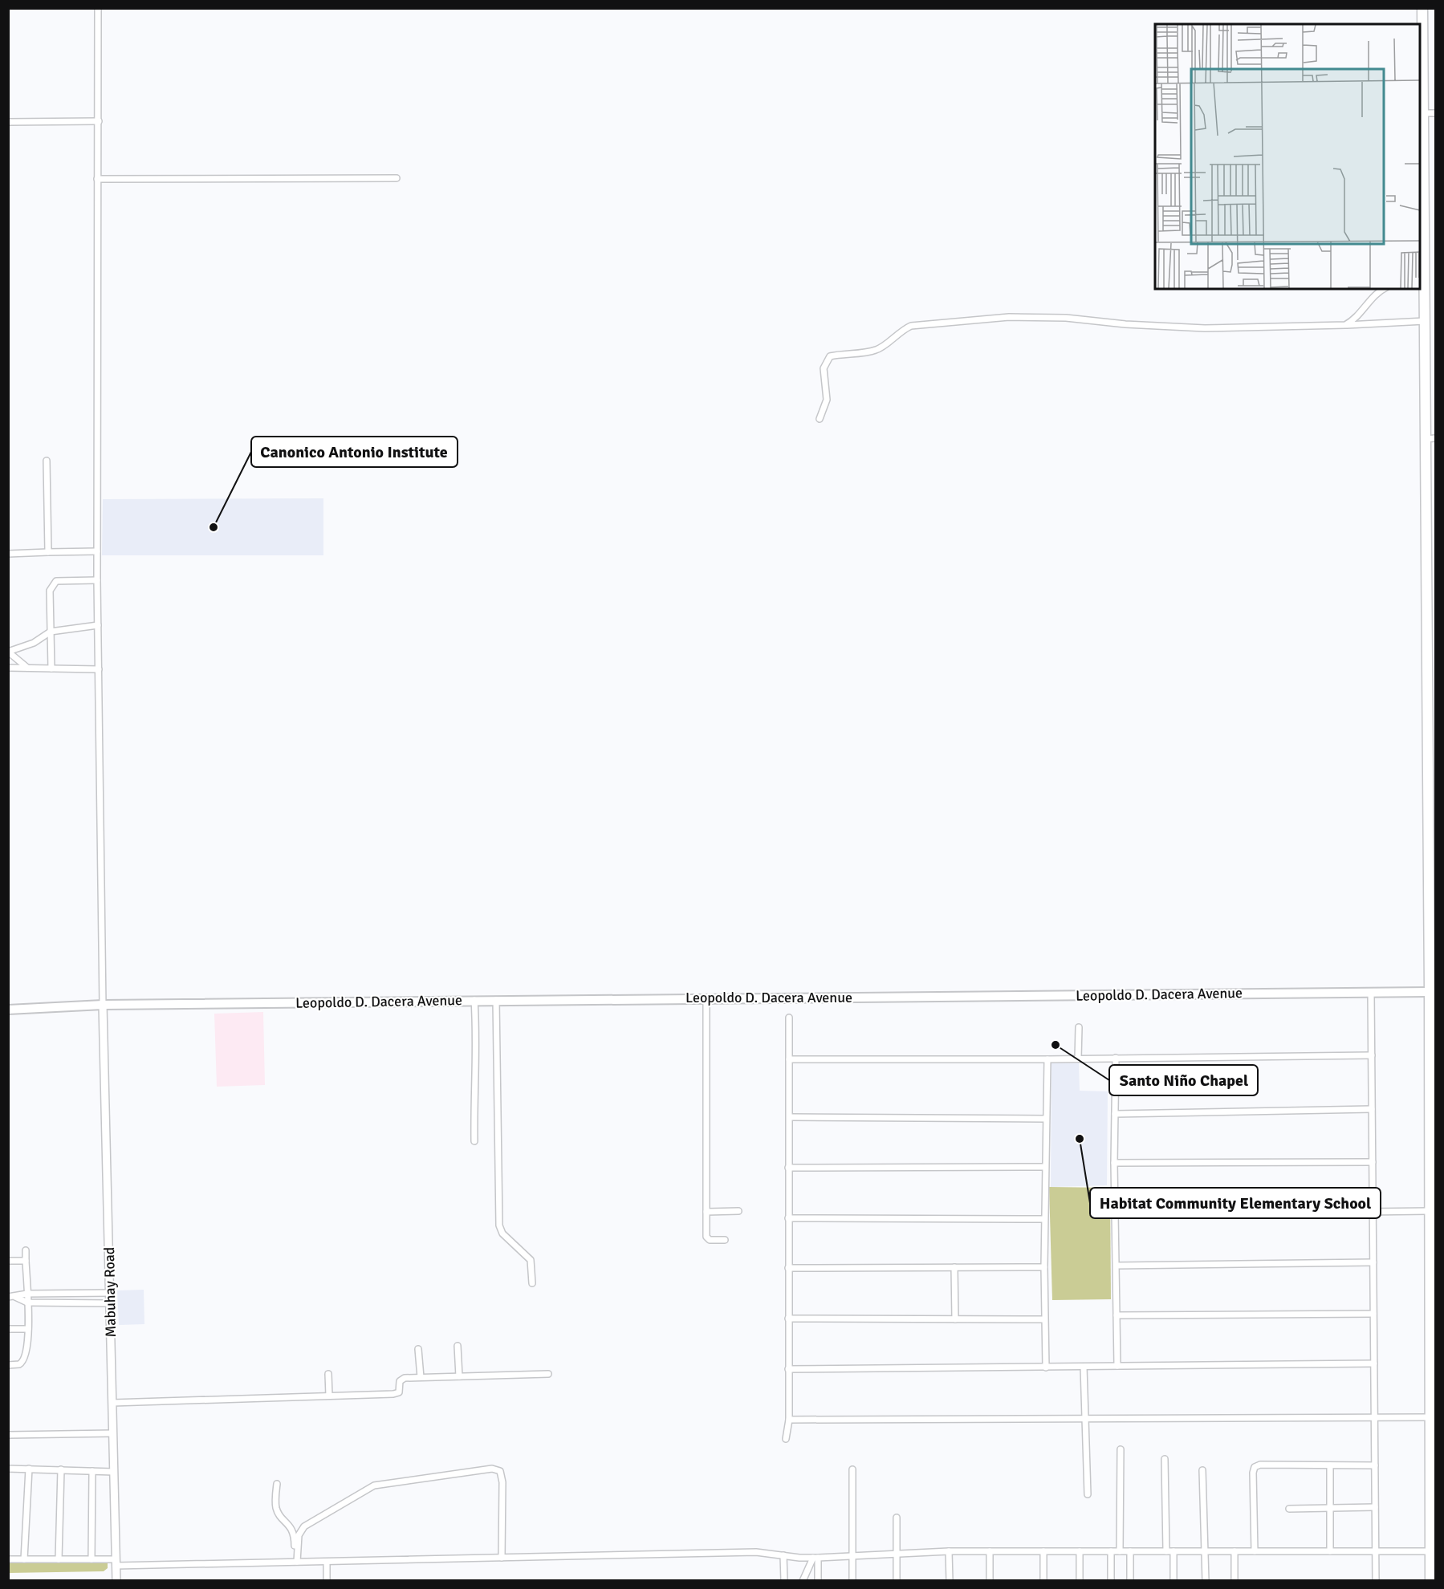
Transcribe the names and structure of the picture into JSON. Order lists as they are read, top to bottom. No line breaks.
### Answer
{"streets":{"main road":["Leopoldo D. Dacera Avenue"],"street":["Mabuhay Road"]},"crossings":[["Leopoldo D. Dacera Avenue","Mabuhay Road"]],"places":["Canonico Antonio Institute","Santo Niño Chapel","Habitat Community Elementary School"]}
